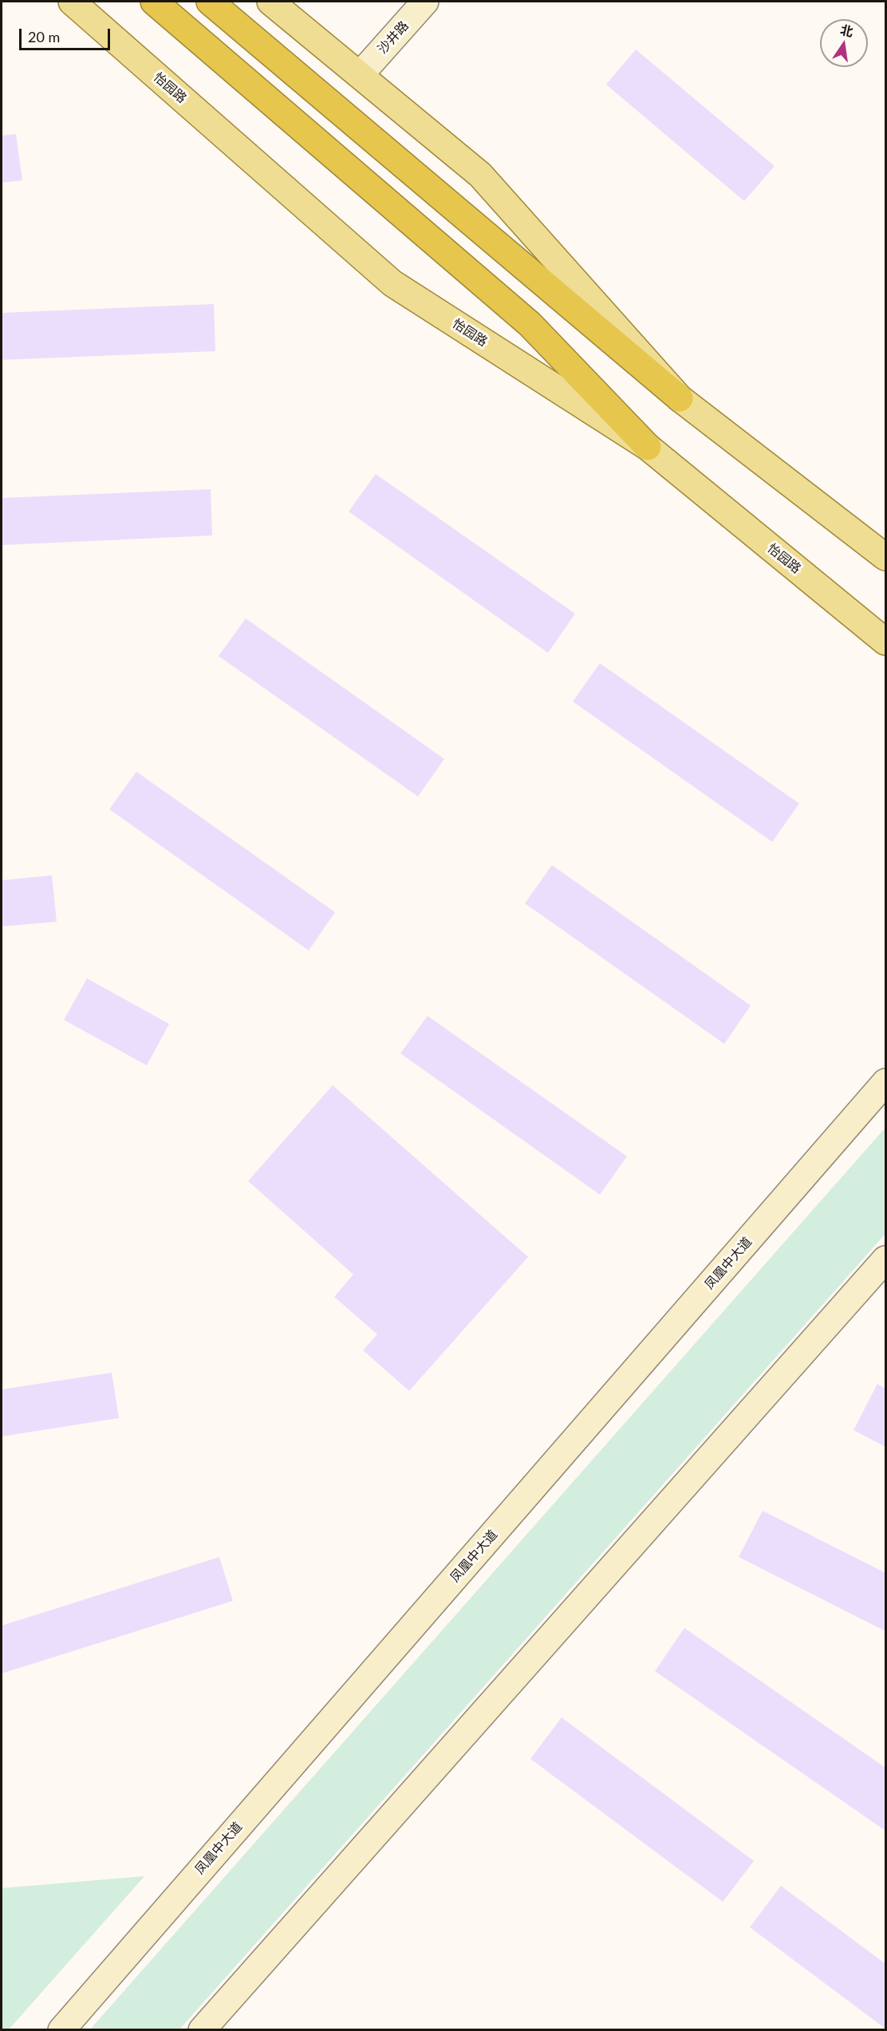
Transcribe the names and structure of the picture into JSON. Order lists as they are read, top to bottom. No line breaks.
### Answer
{"streets":{"main road":["沙井路","怡园路","凤凰中大道"]},"scale_bar":"20 m","north":"top"}
